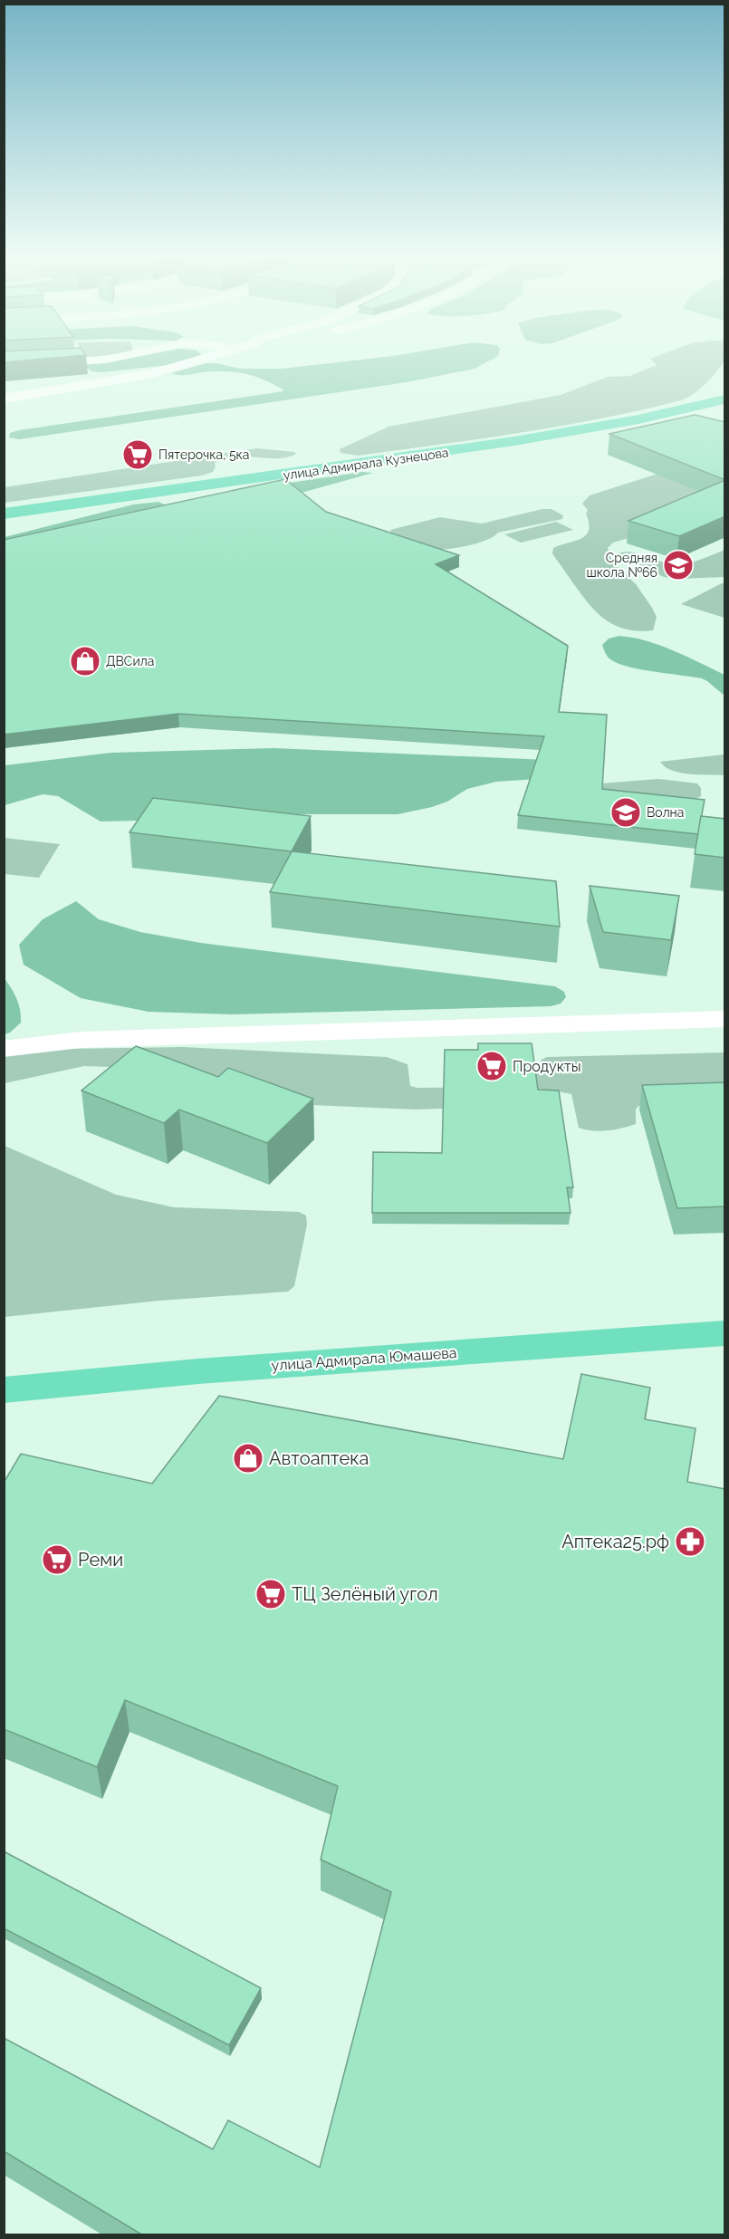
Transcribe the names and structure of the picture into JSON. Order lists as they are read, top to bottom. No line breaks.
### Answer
{"streets":{"main road":["улица Адмирала Кузнецова","улица Адмирала Юмашева"]},"places":{"supermarket":["Пятерочка, 5ка","Продукты","Реми","ТЦ Зелёный угол"],"school or university":["Средняя школа №66","Волна"],"shop":["ДВСила","Автоаптека"],"pharmacy":["Аптека25.рф"]}}
